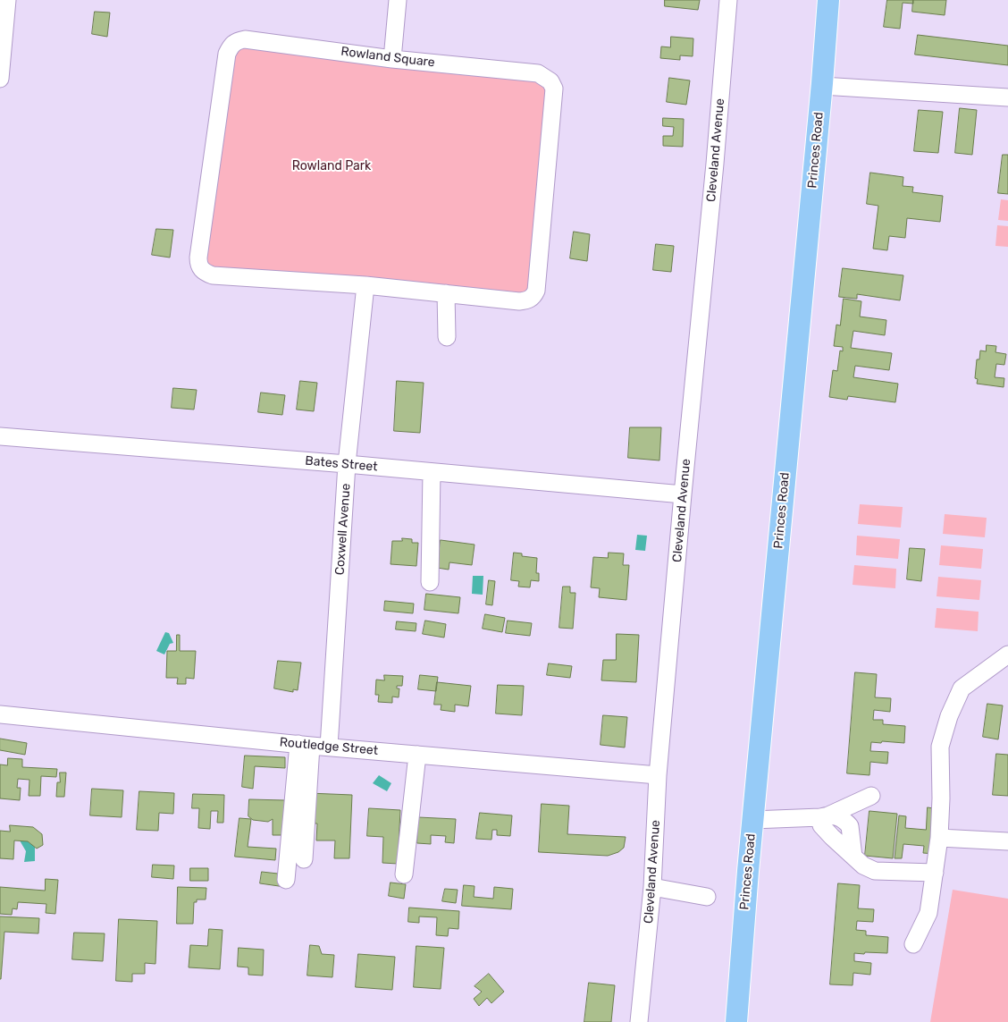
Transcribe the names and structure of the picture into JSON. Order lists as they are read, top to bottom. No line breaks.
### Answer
{"streets":{"main road":["Princes Road"],"street":["Rowland Square","Cleveland Avenue","Bates Street","Coxwell Avenue","Routledge Street"]},"crossings":[["Rowland Square","Coxwell Avenue"],["Cleveland Avenue","Bates Street"],["Cleveland Avenue","Routledge Street"],["Bates Street","Coxwell Avenue"],["Coxwell Avenue","Routledge Street"]],"parks":["Rowland Park"]}
